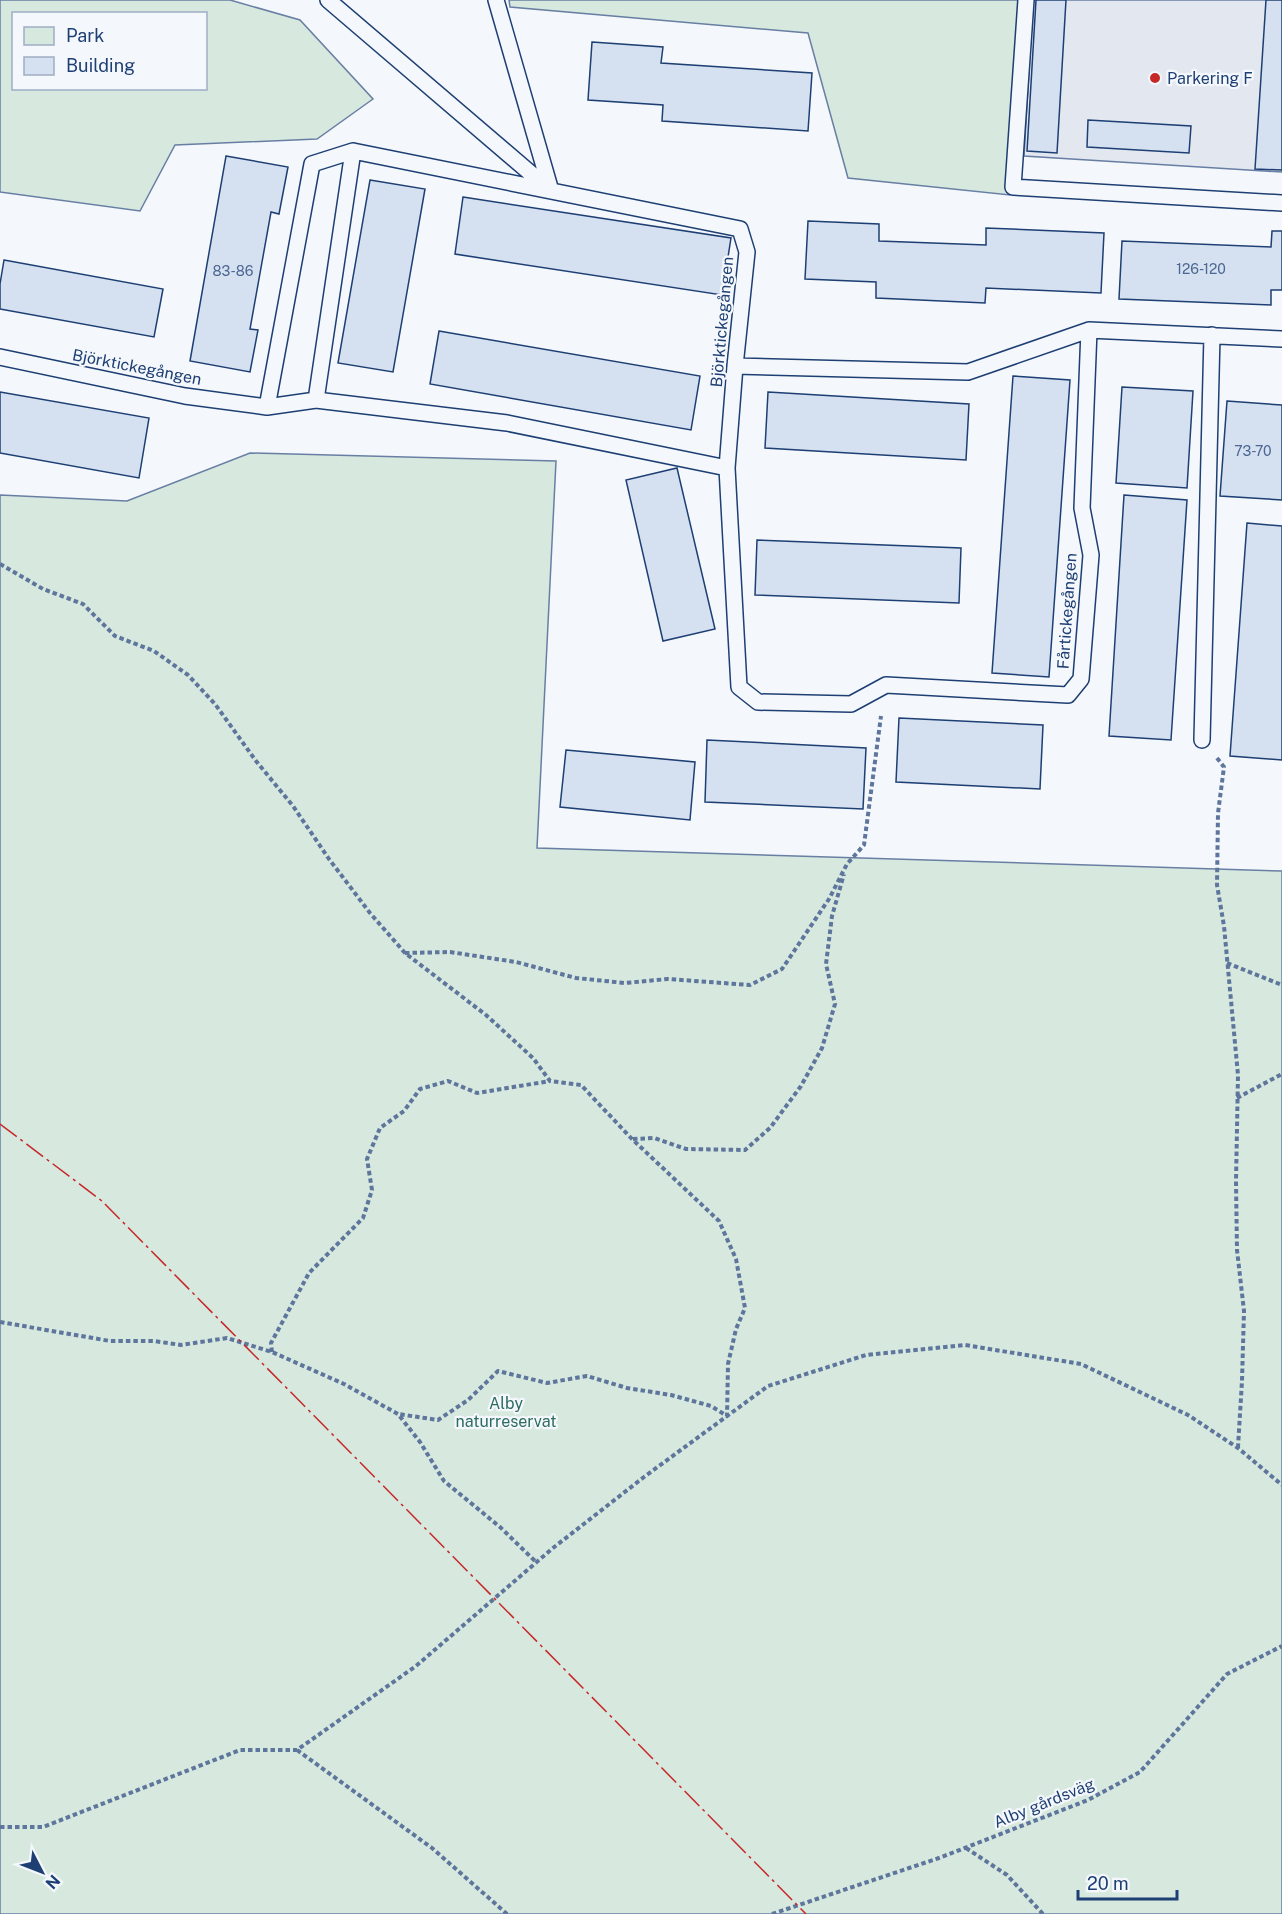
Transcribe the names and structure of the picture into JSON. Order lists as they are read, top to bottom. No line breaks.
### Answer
{"streets":{"lane":["Björktickegången","Fårtickegången"],"path":["Alby gårdsväg"]},"crossings":[["Björktickegången","Fårtickegången"]],"parks":["Alby naturreservat"],"places":["Parkering F"],"house_numbers":["126-120","83-86","73-70"],"legend":["Park","Building"],"scale_bar":"20 m","north":"bottom right"}
